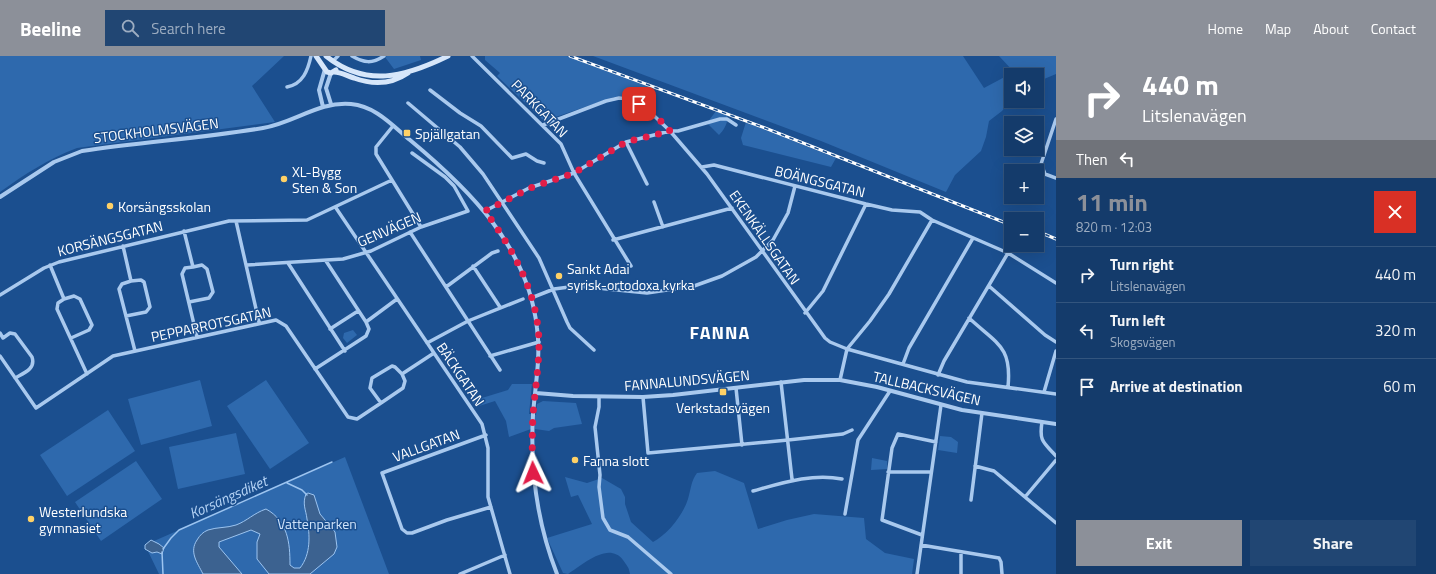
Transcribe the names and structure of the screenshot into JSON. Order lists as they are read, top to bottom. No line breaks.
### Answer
{"streets":{"street":["PARKGATAN","STOCKHOLMSVÄGEN","BOÄNGSGATAN","GENVÄGEN","EKENKÄLLSGATAN","KORSÄNGSGATAN","PEPPARROTSGATAN","BÄCKGATAN","FANNALUNDSVÄGEN","TALLBACKSVÄGEN","VALLGATAN"]},"crossings":[["PARKGATAN","EKENKÄLLSGATAN"],["BOÄNGSGATAN","EKENKÄLLSGATAN"],["GENVÄGEN","BÄCKGATAN"],["KORSÄNGSGATAN","BÄCKGATAN"],["BÄCKGATAN","VALLGATAN"],["FANNALUNDSVÄGEN","TALLBACKSVÄGEN"]],"districts":["FANNA"],"water":["Korsängsdiket"],"parks":["Vattenparken"],"places":{"transit":["Spjällgatan","Verkstadsvägen"],"other":["XL-Bygg Sten & Son","Korsängsskolan","Sankt Adai syrisk-ortodoxa kyrka","Fanna slott","Westerlundska gymnasiet"]},"page":{"header":"Beeline","search":"Search here","nav":["Home","Map","About","Contact"],"turn":["440 m","Litslenavägen"],"map_buttons":["+","−"],"then":"Then","heading":["11 min","820 m · 12:03"],"list":[{"name":"Turn right","note":"Litslenavägen","value":"440 m"},{"name":"Turn left","note":"Skogsvägen","value":"320 m"},{"name":"Arrive at destination","value":"60 m"}],"buttons":["Exit","Share"]}}
